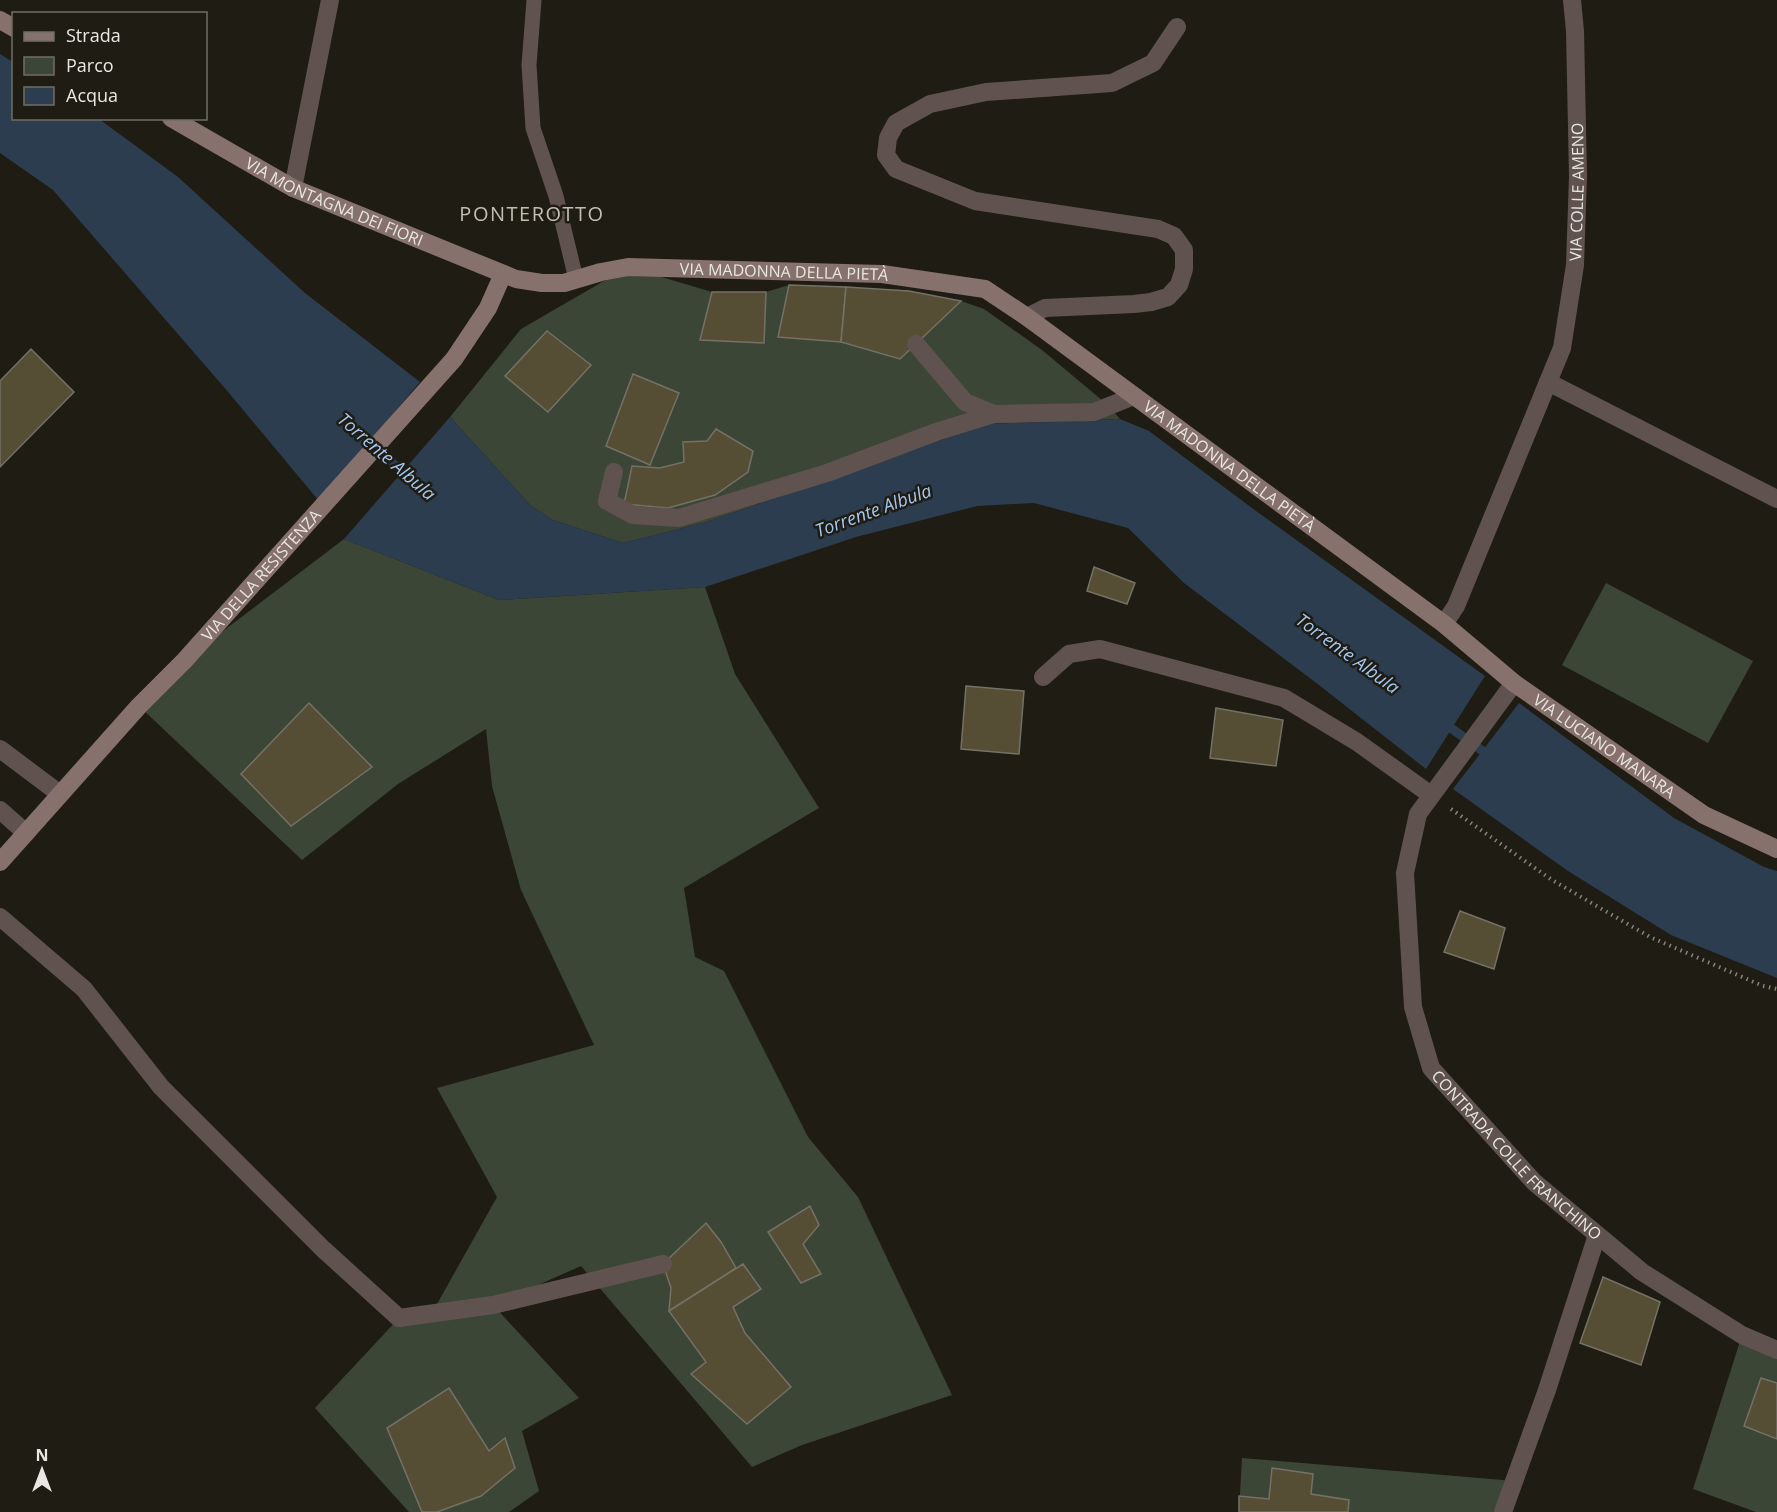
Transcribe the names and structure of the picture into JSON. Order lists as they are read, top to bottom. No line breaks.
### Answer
{"streets":{"main road":["VIA MONTAGNA DEI FIORI","VIA MADONNA DELLA PIETÀ","VIA DELLA RESISTENZA","VIA LUCIANO MANARA"],"street":["VIA COLLE AMENO","CONTRADA COLLE FRANCHINO"]},"crossings":[["VIA MONTAGNA DEI FIORI","VIA MADONNA DELLA PIETÀ"],["VIA MONTAGNA DEI FIORI","VIA DELLA RESISTENZA"],["VIA MADONNA DELLA PIETÀ","VIA DELLA RESISTENZA"],["VIA MADONNA DELLA PIETÀ","VIA LUCIANO MANARA"],["VIA LUCIANO MANARA","CONTRADA COLLE FRANCHINO"]],"districts":["PONTEROTTO"],"water":["Torrente Albula"],"legend":["Strada","Parco","Acqua"],"north":"top"}
